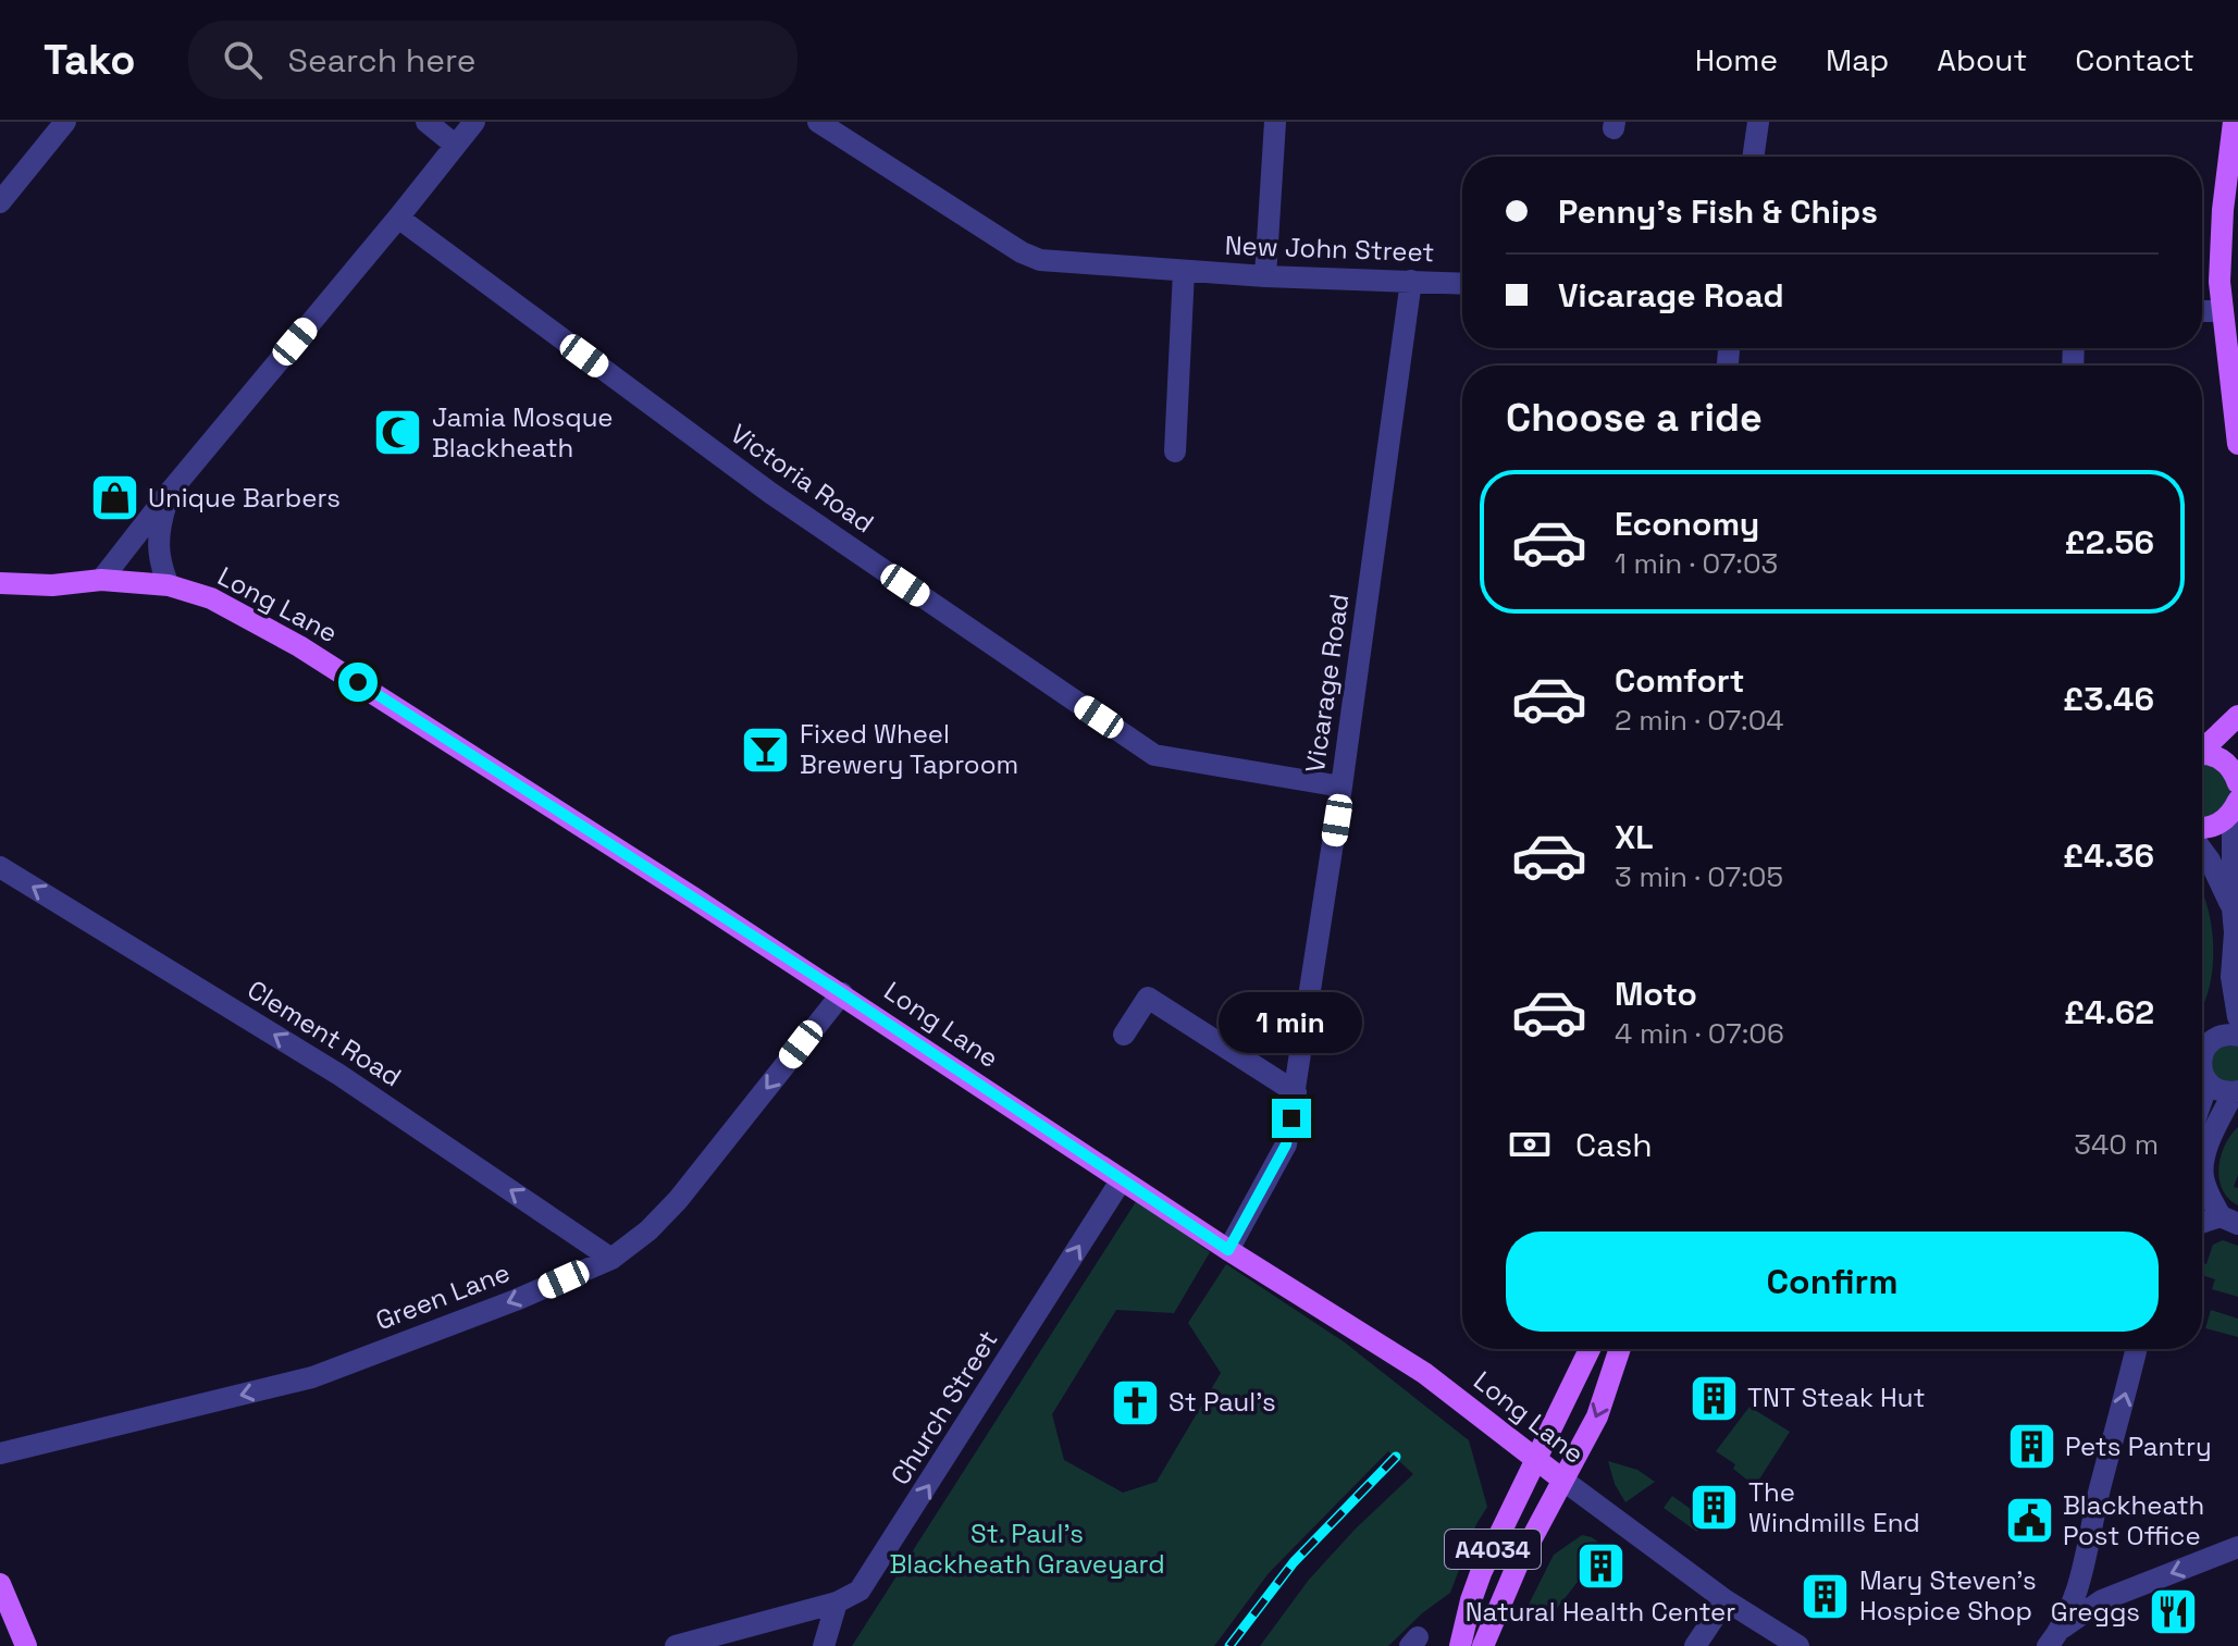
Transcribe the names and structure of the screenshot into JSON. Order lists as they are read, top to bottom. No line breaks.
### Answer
{"streets":{"main road":["Long Lane","A4034"],"street":["New John Street","Victoria Road","Vicarage Road","Clement Road","Green Lane","Church Street"]},"crossings":[["New John Street","Vicarage Road"],["Victoria Road","Vicarage Road"],["Long Lane","Vicarage Road"],["Long Lane","Green Lane"],["Long Lane","Church Street"],["Long Lane","A4034"],["Clement Road","Green Lane"]],"one_way":["Clement Road","Green Lane","Church Street"],"parks":["St. Paul's Blackheath Graveyard"],"places":{"mosque":["Jamia Mosque Blackheath"],"shop":["Unique Barbers"],"bar":["Fixed Wheel Brewery Taproom"],"building":["TNT Steak Hut","Pets Pantry","The Windmills End","Natural Health Center","Mary Steven's Hospice Shop"],"church":["St Paul's"],"public building":["Blackheath Post Office"],"restaurant":["Greggs"]},"page":{"header":"Tako","search":"Search here","nav":["Home","Map","About","Contact"],"banner":["Penny's Fish & Chips","Vicarage Road"],"heading":"Choose a ride","list":[{"name":"Economy","note":"1 min · 07:03","value":"£2.56"},{"name":"Comfort","note":"2 min · 07:04","value":"£3.46"},{"name":"XL","note":"3 min · 07:05","value":"£4.36"},{"name":"Moto","note":"4 min · 07:06","value":"£4.62"}],"bubble":"1 min","pay":["Cash","340 m"],"buttons":"Confirm"}}
